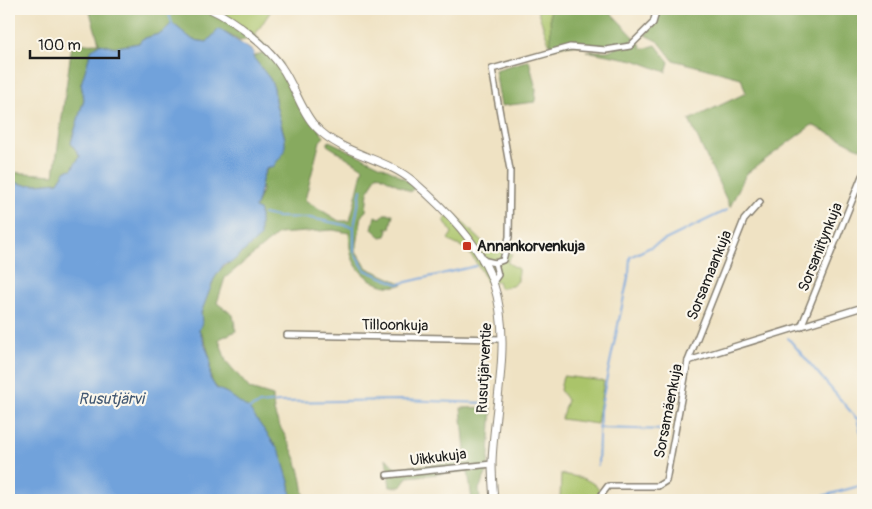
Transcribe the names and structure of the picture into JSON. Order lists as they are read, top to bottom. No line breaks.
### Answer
{"streets":{"main road":["Rusutjärventie"],"street":["Sorsaniitynkuja","Sorsamaankuja","Tilloonkuja","Sorsamäenkuja","Uikkukuja"]},"crossings":[["Sorsaniitynkuja","Sorsamäenkuja"],["Sorsamaankuja","Sorsamäenkuja"],["Tilloonkuja","Rusutjärventie"],["Rusutjärventie","Uikkukuja"]],"water":["Rusutjärvi"],"places":{"transit":["Annankorvenkuja"]},"scale_bar":"100 m"}
